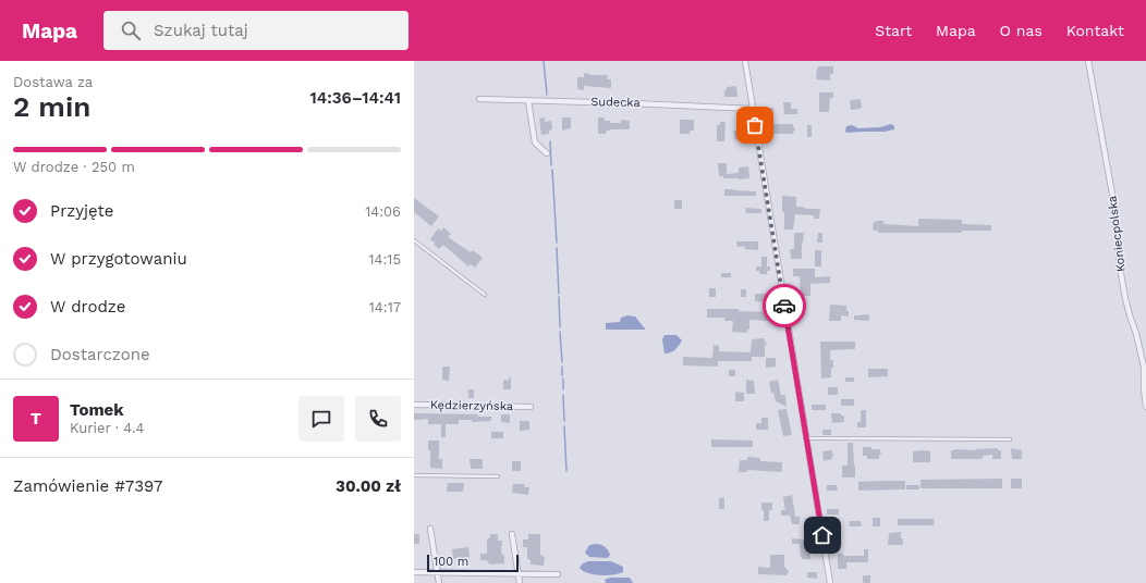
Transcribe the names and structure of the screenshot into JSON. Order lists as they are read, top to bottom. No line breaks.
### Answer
{"streets":{"street":["Sudecka","Koniecpolska","Kędzierzyńska"]},"scale_bar":"100 m","page":{"header":"Mapa","search":"Szukaj tutaj","nav":["Start","Mapa","O nas","Kontakt"],"heading":["2 min","Dostawa za","14:36–14:41"],"panel":["Tomek","Kurier · 4.4","Zamówienie #7397","30.00 zł"],"bar":"W drodze · 250 m","list":[["Przyjęte","14:06"],["W przygotowaniu","14:15"],["W drodze","14:17"],"Dostarczone"],"round":"T","scale":"100 m"}}
